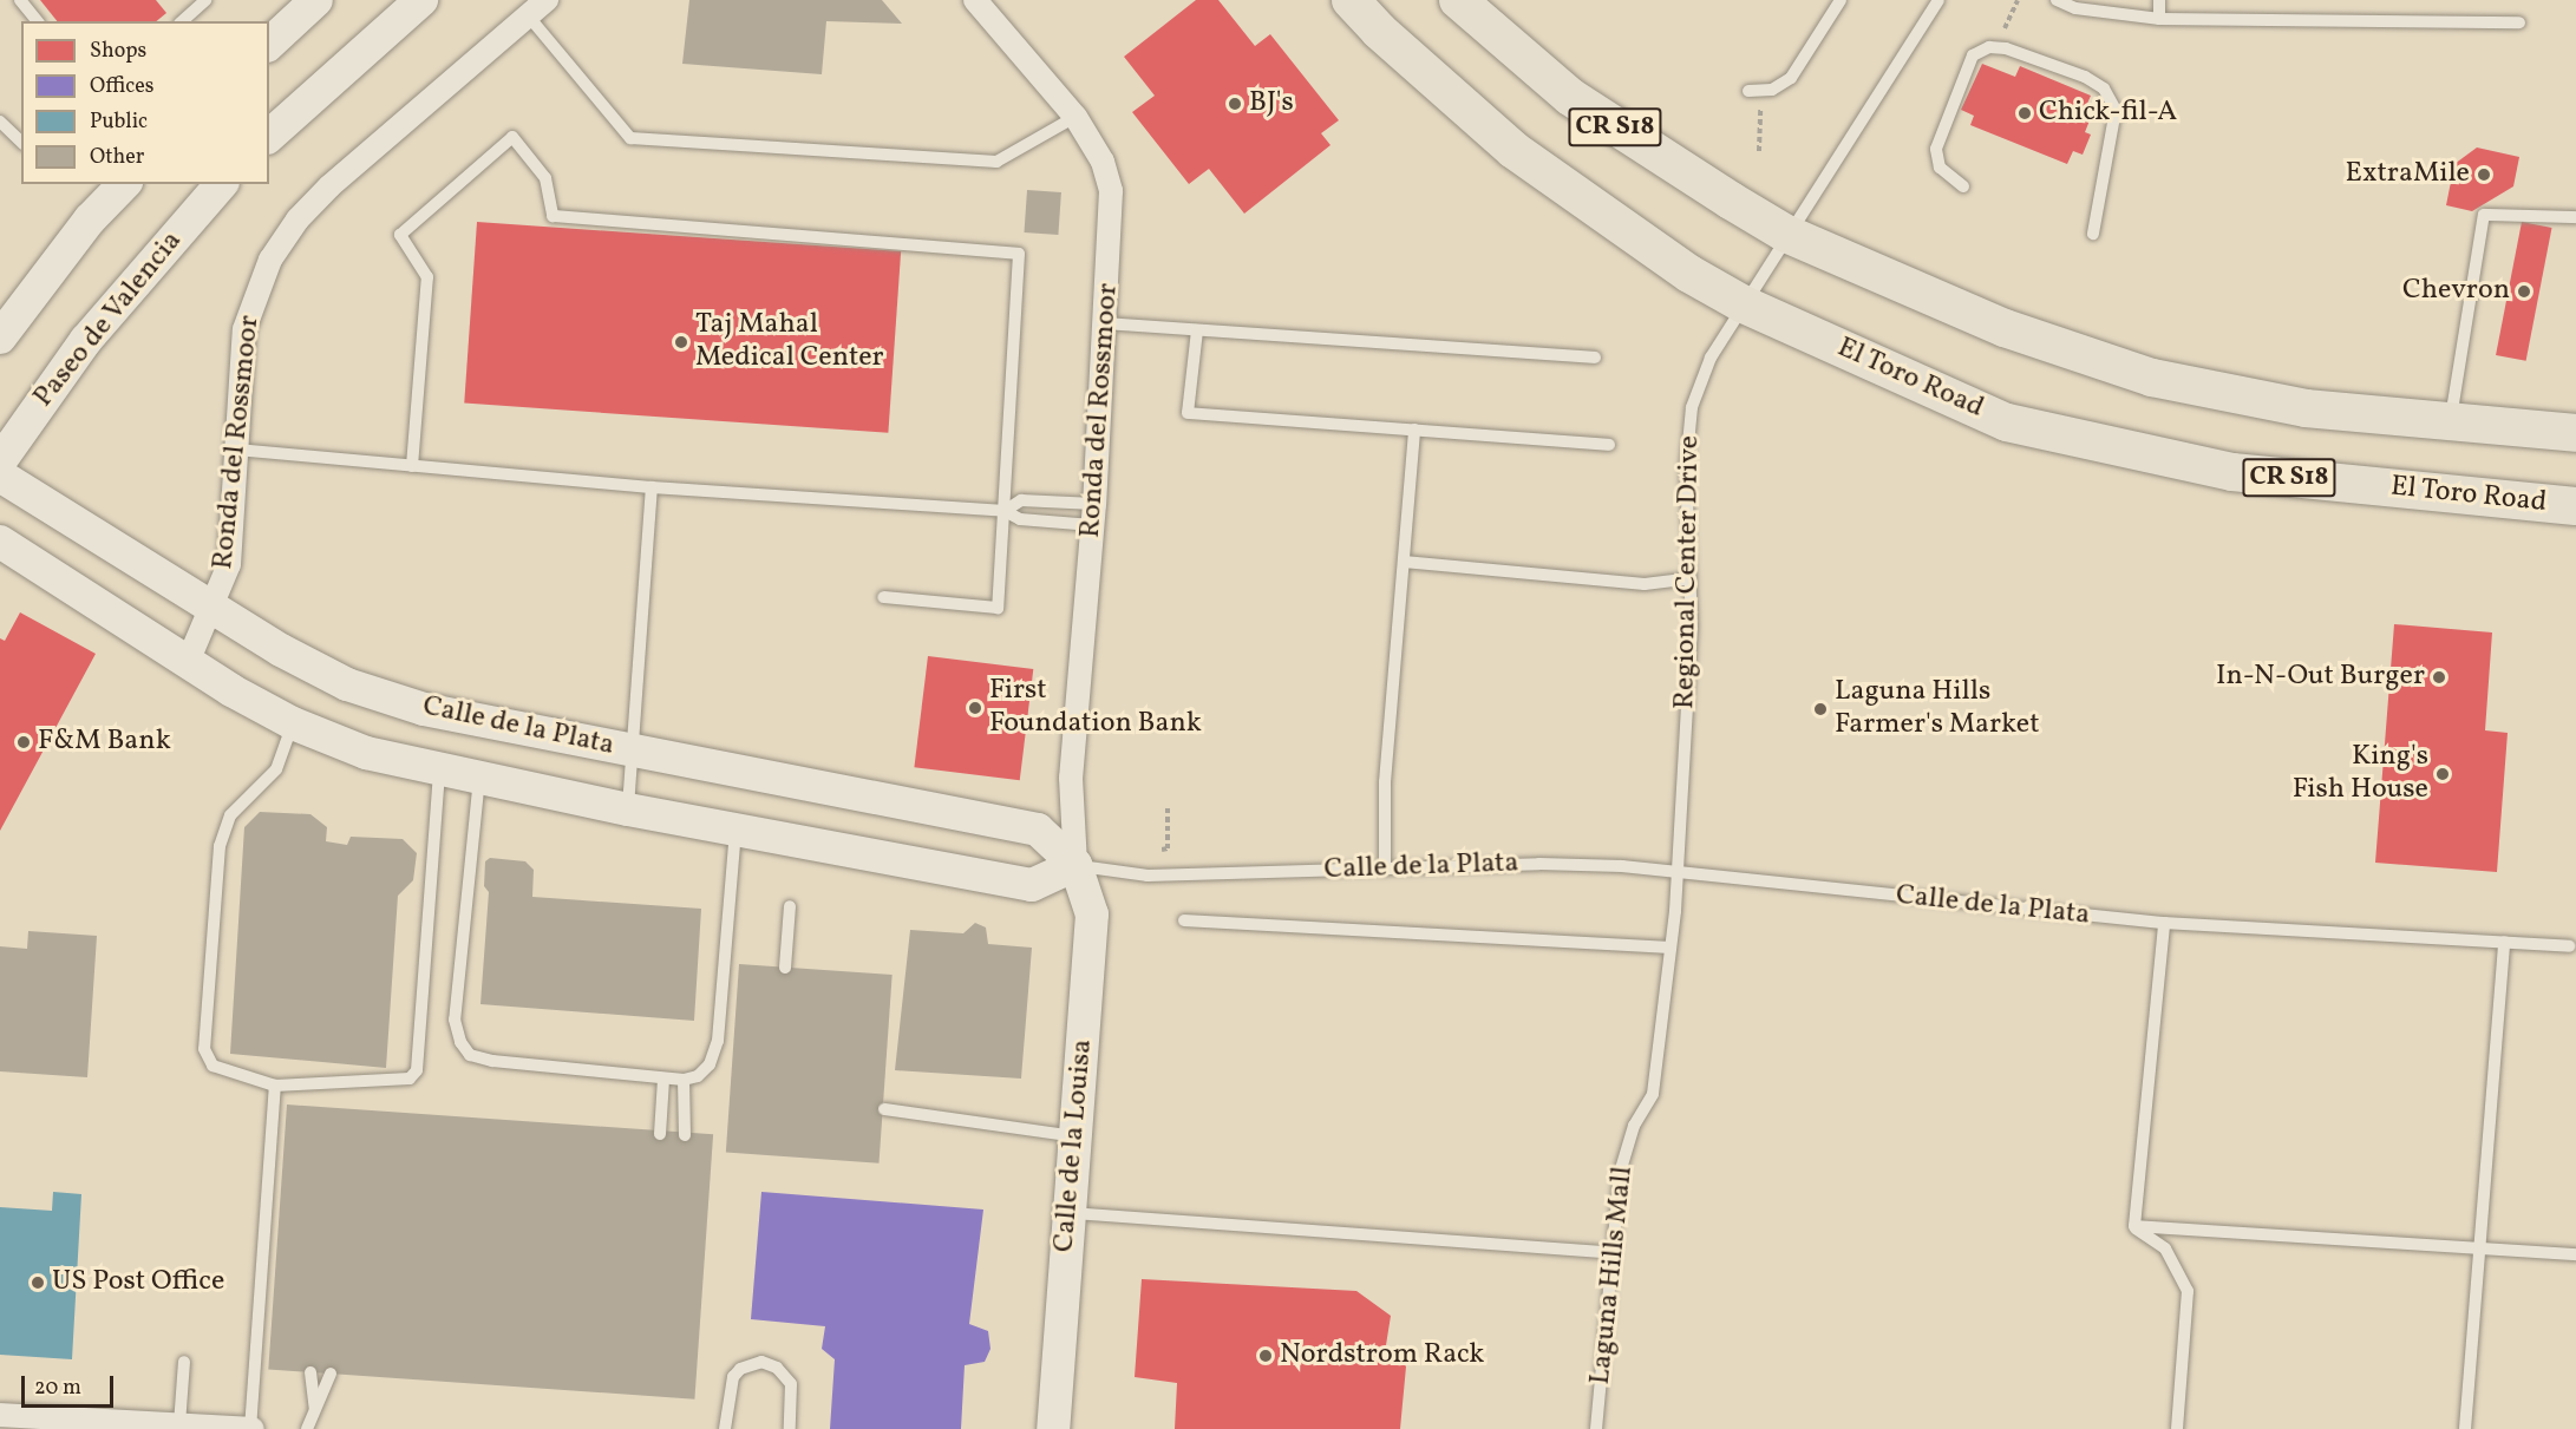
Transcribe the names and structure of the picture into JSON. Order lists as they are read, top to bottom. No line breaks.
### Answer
{"streets":{"main road":["CR S18","El Toro Road"],"street":["Paseo de Valencia","Ronda del Rossmoor","Calle de la Plata","Calle de la Louisa"],"lane":["Regional Center Drive","Laguna Hills Mall"]},"crossings":[["CR S18","Regional Center Drive"],["El Toro Road","Regional Center Drive"],["Ronda del Rossmoor","Calle de la Plata"],["Ronda del Rossmoor","Calle de la Louisa"],["Regional Center Drive","Calle de la Plata"],["Regional Center Drive","Laguna Hills Mall"],["Calle de la Plata","Calle de la Louisa"],["Calle de la Plata","Laguna Hills Mall"]],"places":["BJ's","Chick-fil-A","ExtraMile","Chevron","Taj Mahal Medical Center","In-N-Out Burger","First Foundation Bank","Laguna Hills Farmer's Market","F&M Bank","King's Fish House","US Post Office","Nordstrom Rack"],"legend":["Shops","Offices","Public","Other"],"scale_bar":"20 m"}
